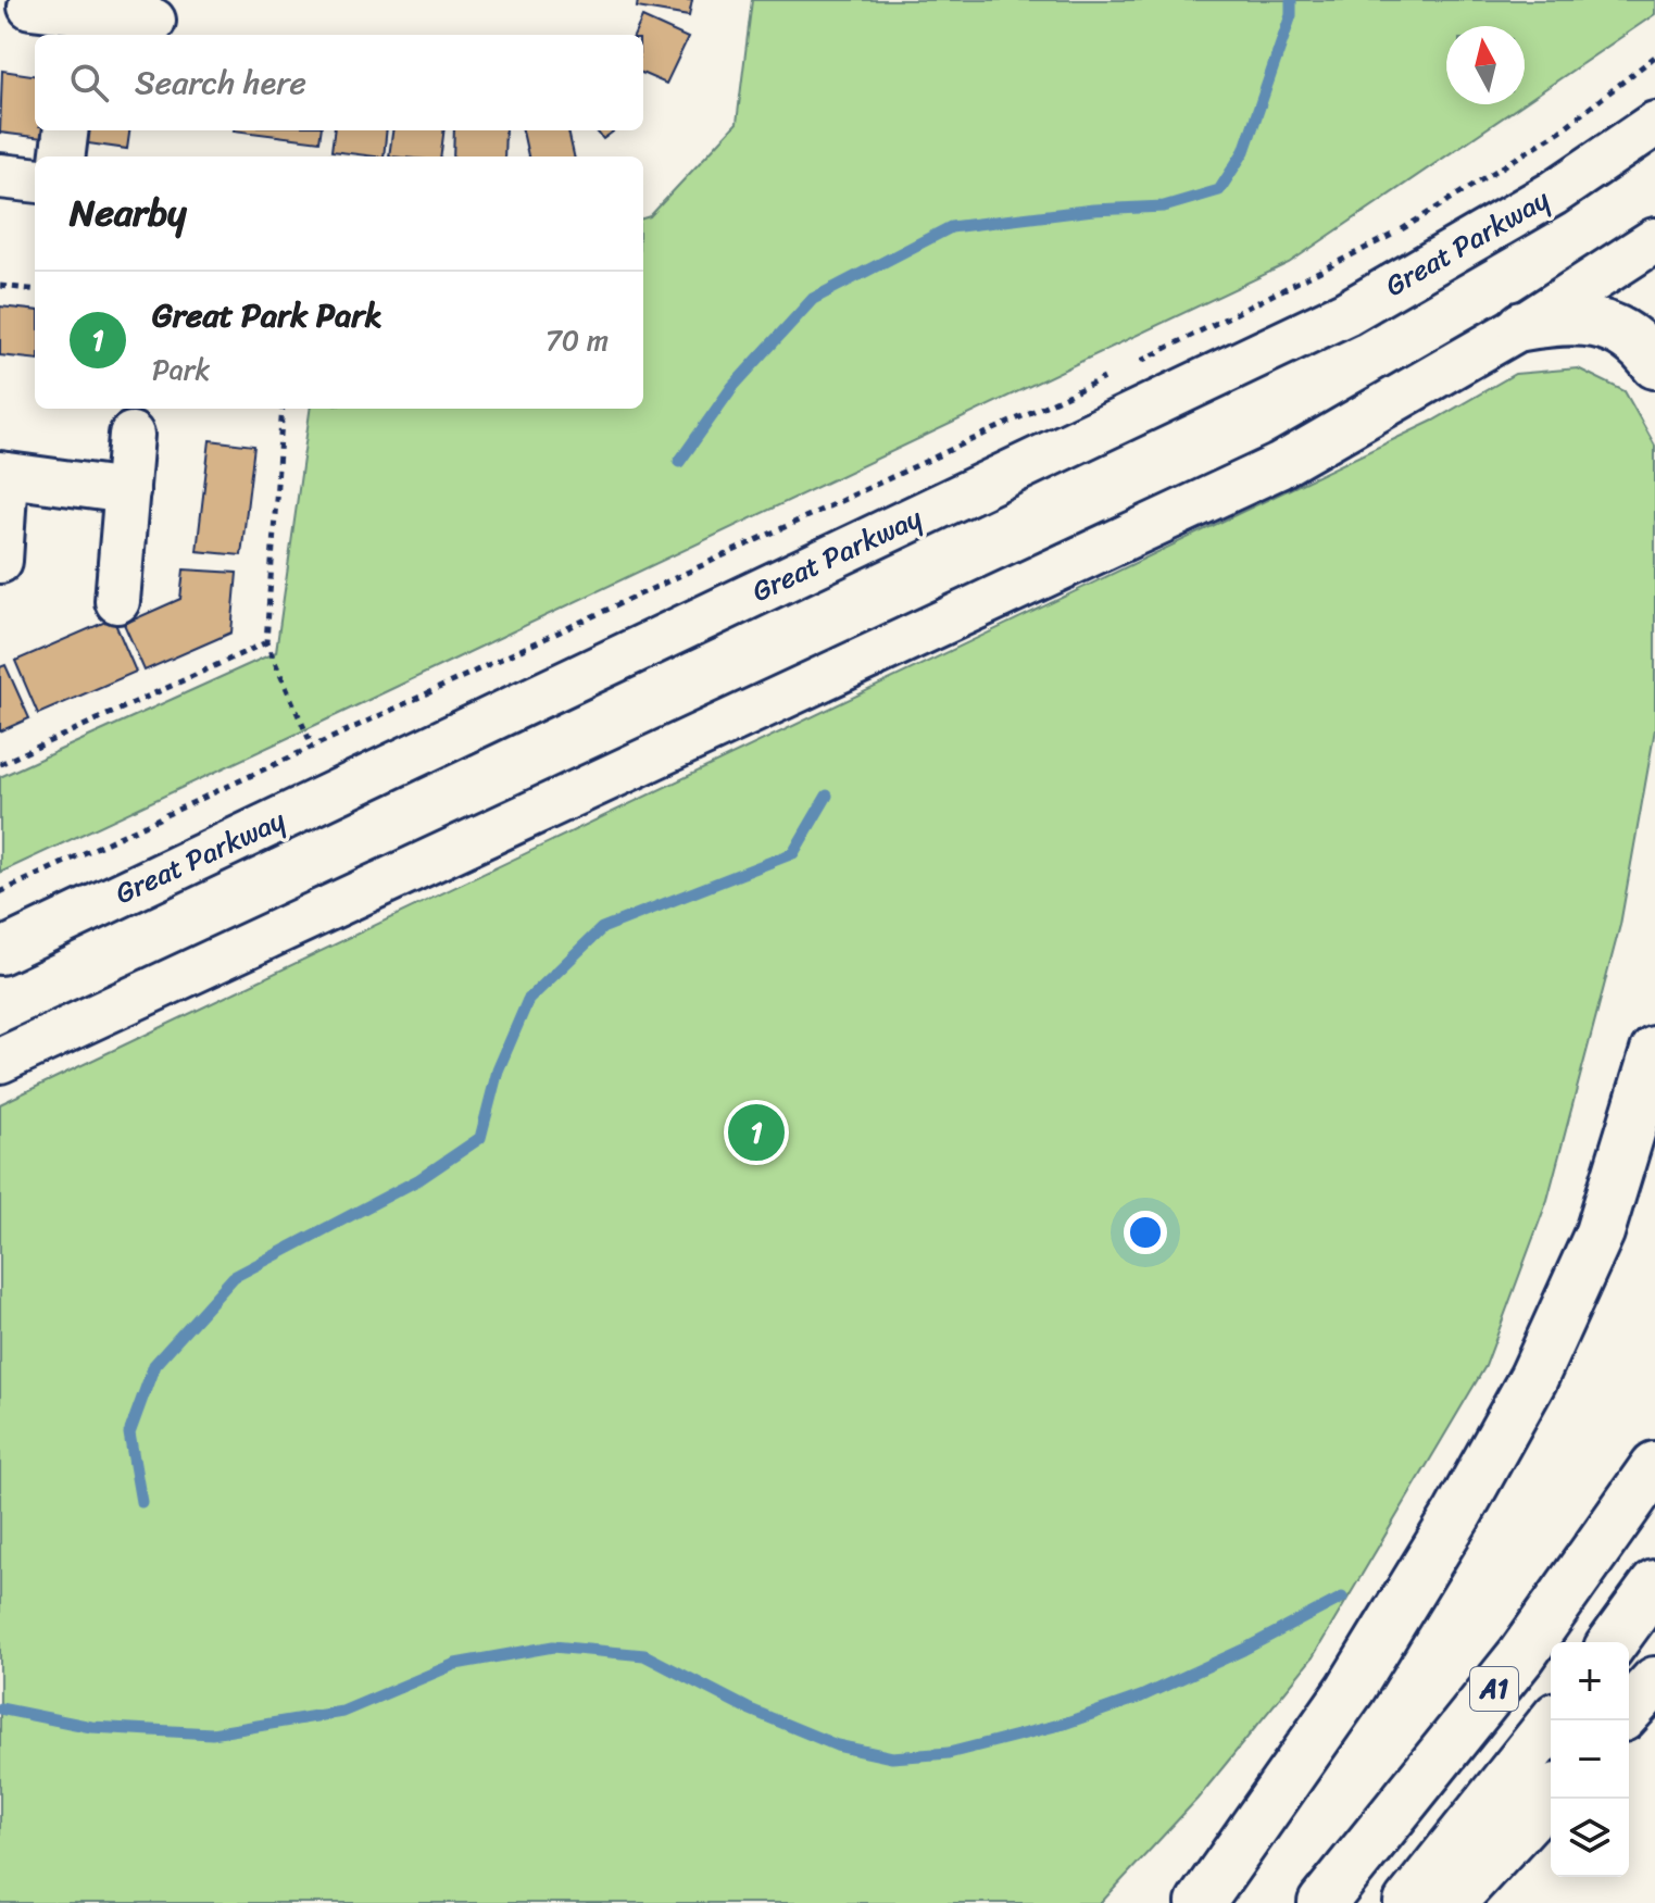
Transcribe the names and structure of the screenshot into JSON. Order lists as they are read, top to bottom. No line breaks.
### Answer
{"streets":{"highway":["A1"],"street":["Great Parkway"]},"north":"top","page":{"search":"Search here","heading":"Nearby","list":[{"mark":"1","name":"Great Park Park","note":"Park","value":"70 m"}],"pins":"1","map_buttons":["+","−"]}}
